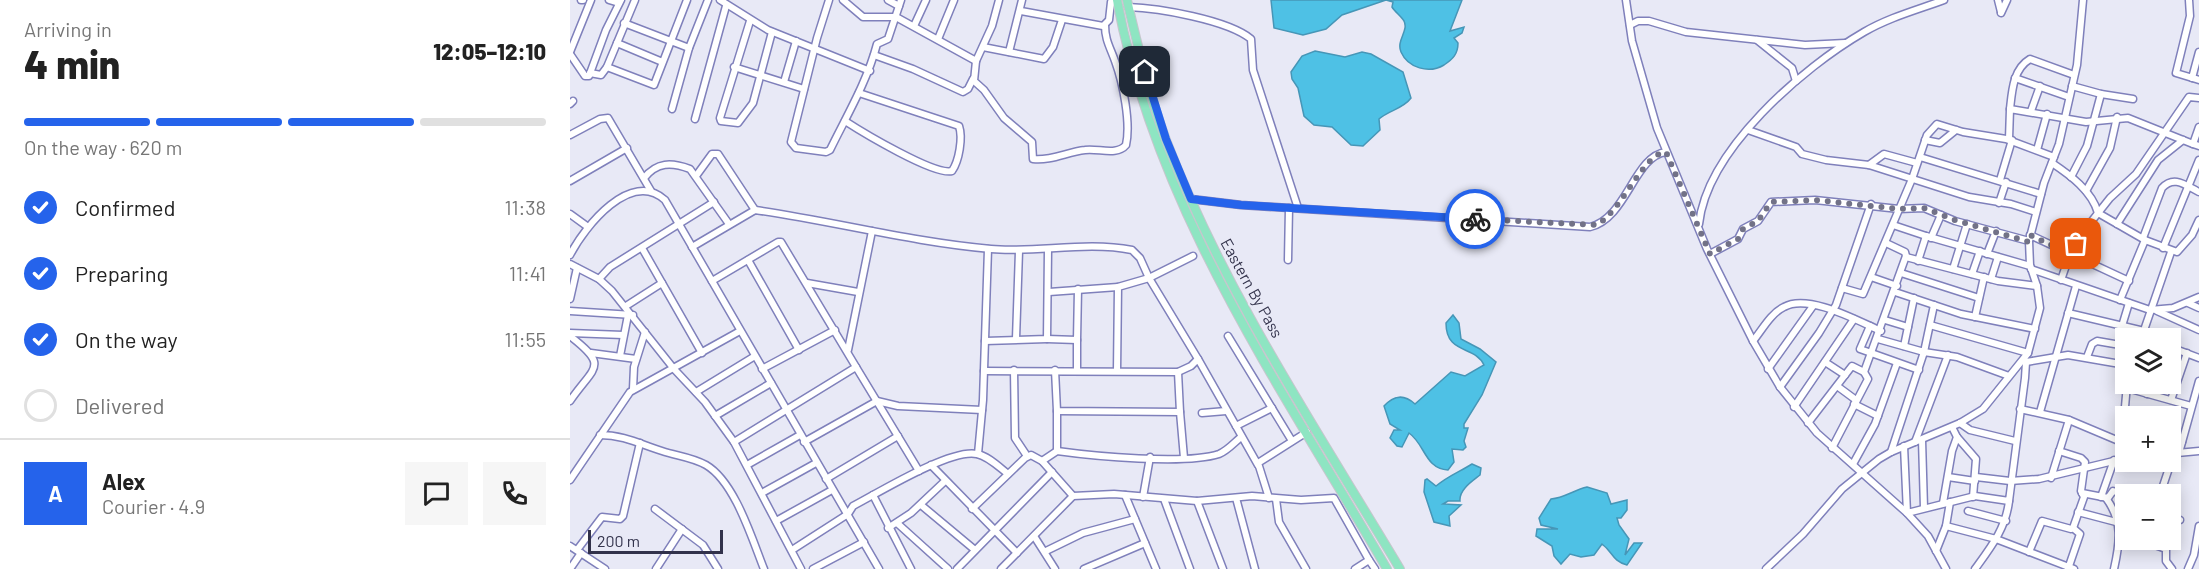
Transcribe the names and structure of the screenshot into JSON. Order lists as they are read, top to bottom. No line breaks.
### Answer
{"streets":{"main road":["Eastern By Pass"]},"scale_bar":"200 m","page":{"heading":["4 min","Arriving in","12:05–12:10"],"panel":["Alex","Courier · 4.9"],"bar":"On the way · 620 m","list":[["Confirmed","11:38"],["Preparing","11:41"],["On the way","11:55"],"Delivered"],"map_buttons":["+","−"],"round":"A","scale":"200 m"}}
